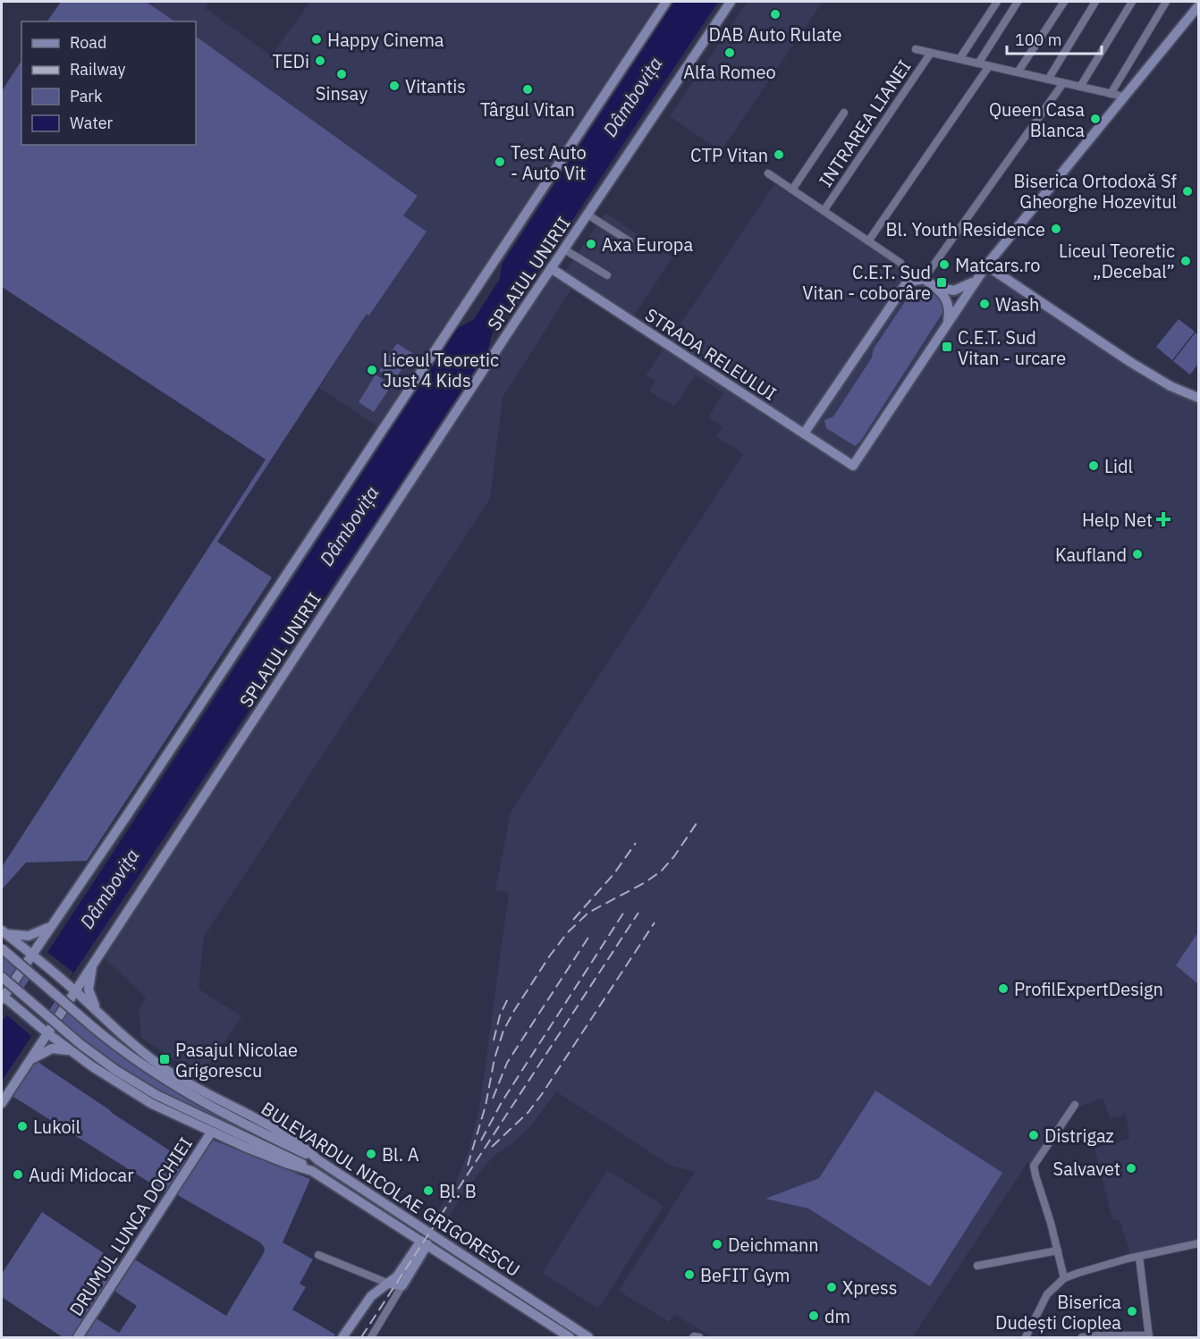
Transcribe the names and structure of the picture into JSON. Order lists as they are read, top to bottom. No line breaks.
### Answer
{"streets":{"main road":["SPLAIUL UNIRII","STRADA RELEULUI","BULEVARDUL NICOLAE GRIGORESCU","DRUMUL LUNCA DOCHIEI"],"street":["INTRAREA LIANEI"]},"crossings":[["SPLAIUL UNIRII","STRADA RELEULUI"],["SPLAIUL UNIRII","BULEVARDUL NICOLAE GRIGORESCU"],["BULEVARDUL NICOLAE GRIGORESCU","DRUMUL LUNCA DOCHIEI"]],"water":["Dâmbovița"],"places":{"other":["DAB Auto Rulate","Happy Cinema","Alfa Romeo","TEDi","Sinsay","Vitantis","Târgul Vitan","Queen Casa Blanca","CTP Vitan","Test Auto - Auto Vit","Biserica Ortodoxă Sf Gheorghe Hozevitul","Bl. Youth Residence","Axa Europa","Liceul Teoretic „Decebal”","Matcars.ro","Wash","Liceul Teoretic Just 4 Kids","Lidl","Kaufland","ProfilExpertDesign","Lukoil","Distrigaz","Bl. A","Salvavet","Audi Midocar","Bl. B","Deichmann","BeFIT Gym","Xpress","Biserica Dudești Cioplea","dm"],"transit":["C.E.T. Sud Vitan - coborâre","C.E.T. Sud Vitan - urcare","Pasajul Nicolae Grigorescu"],"health":["Help Net"]},"legend":["Road","Railway","Park","Water"],"scale_bar":"100 m"}
